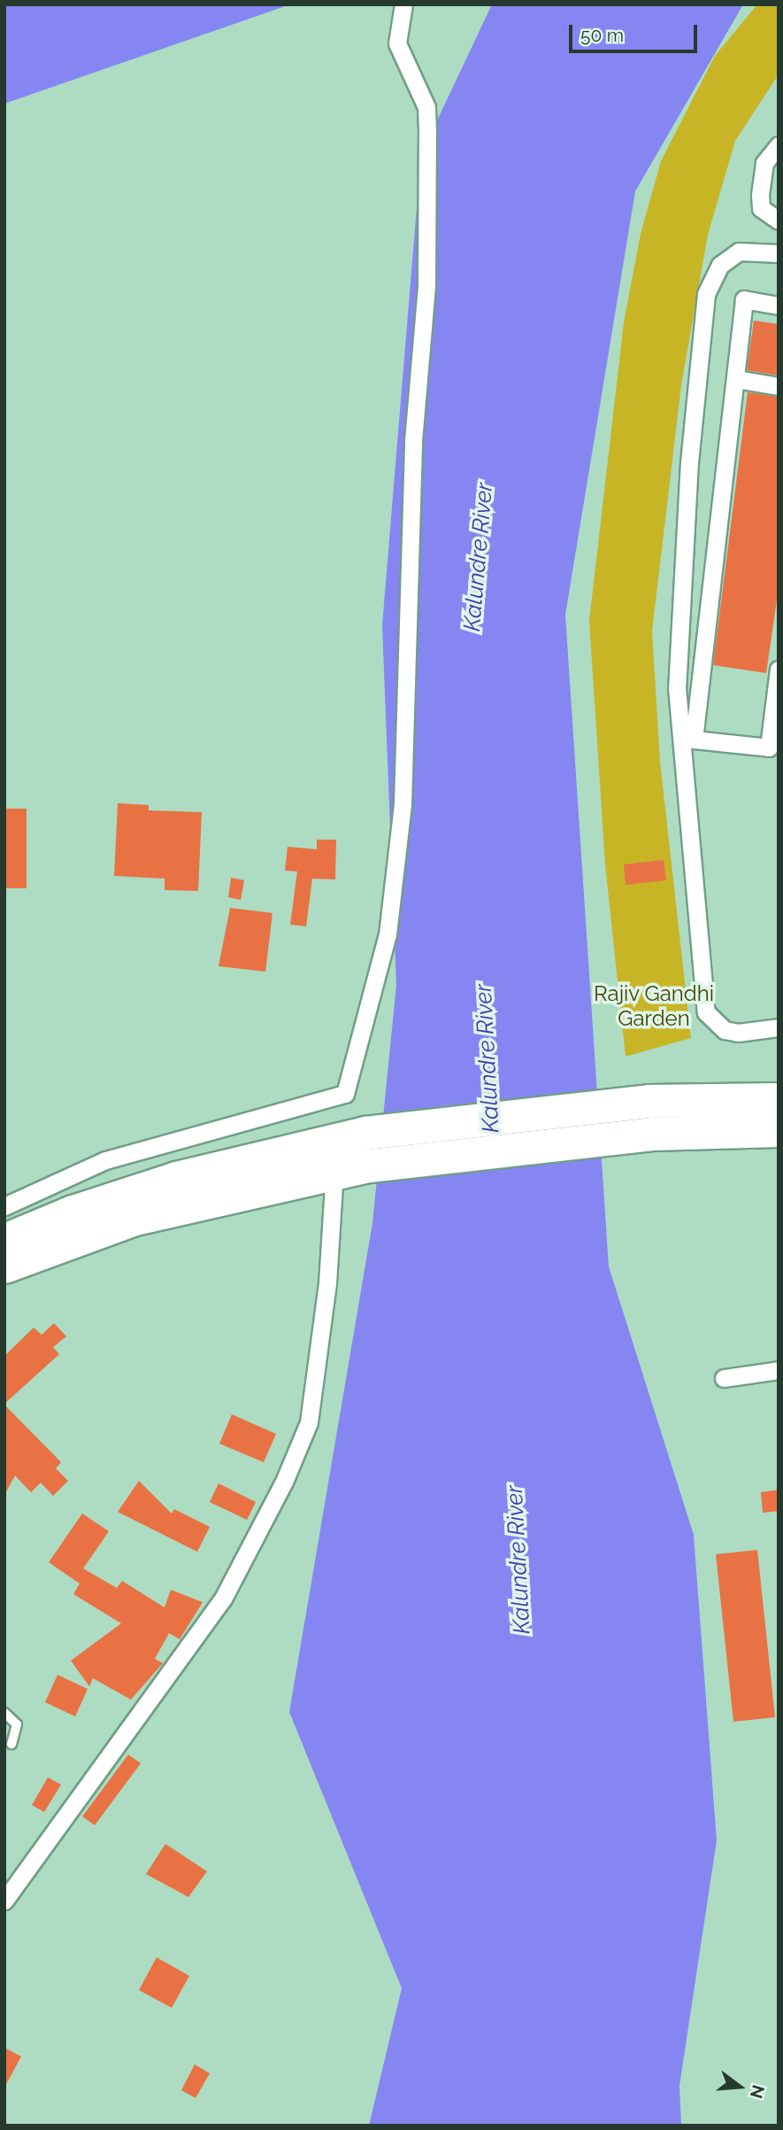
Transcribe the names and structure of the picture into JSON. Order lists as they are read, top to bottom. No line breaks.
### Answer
{"water":["Kalundre River"],"parks":["Rajiv Gandhi Garden"],"scale_bar":"50 m","north":"right"}
